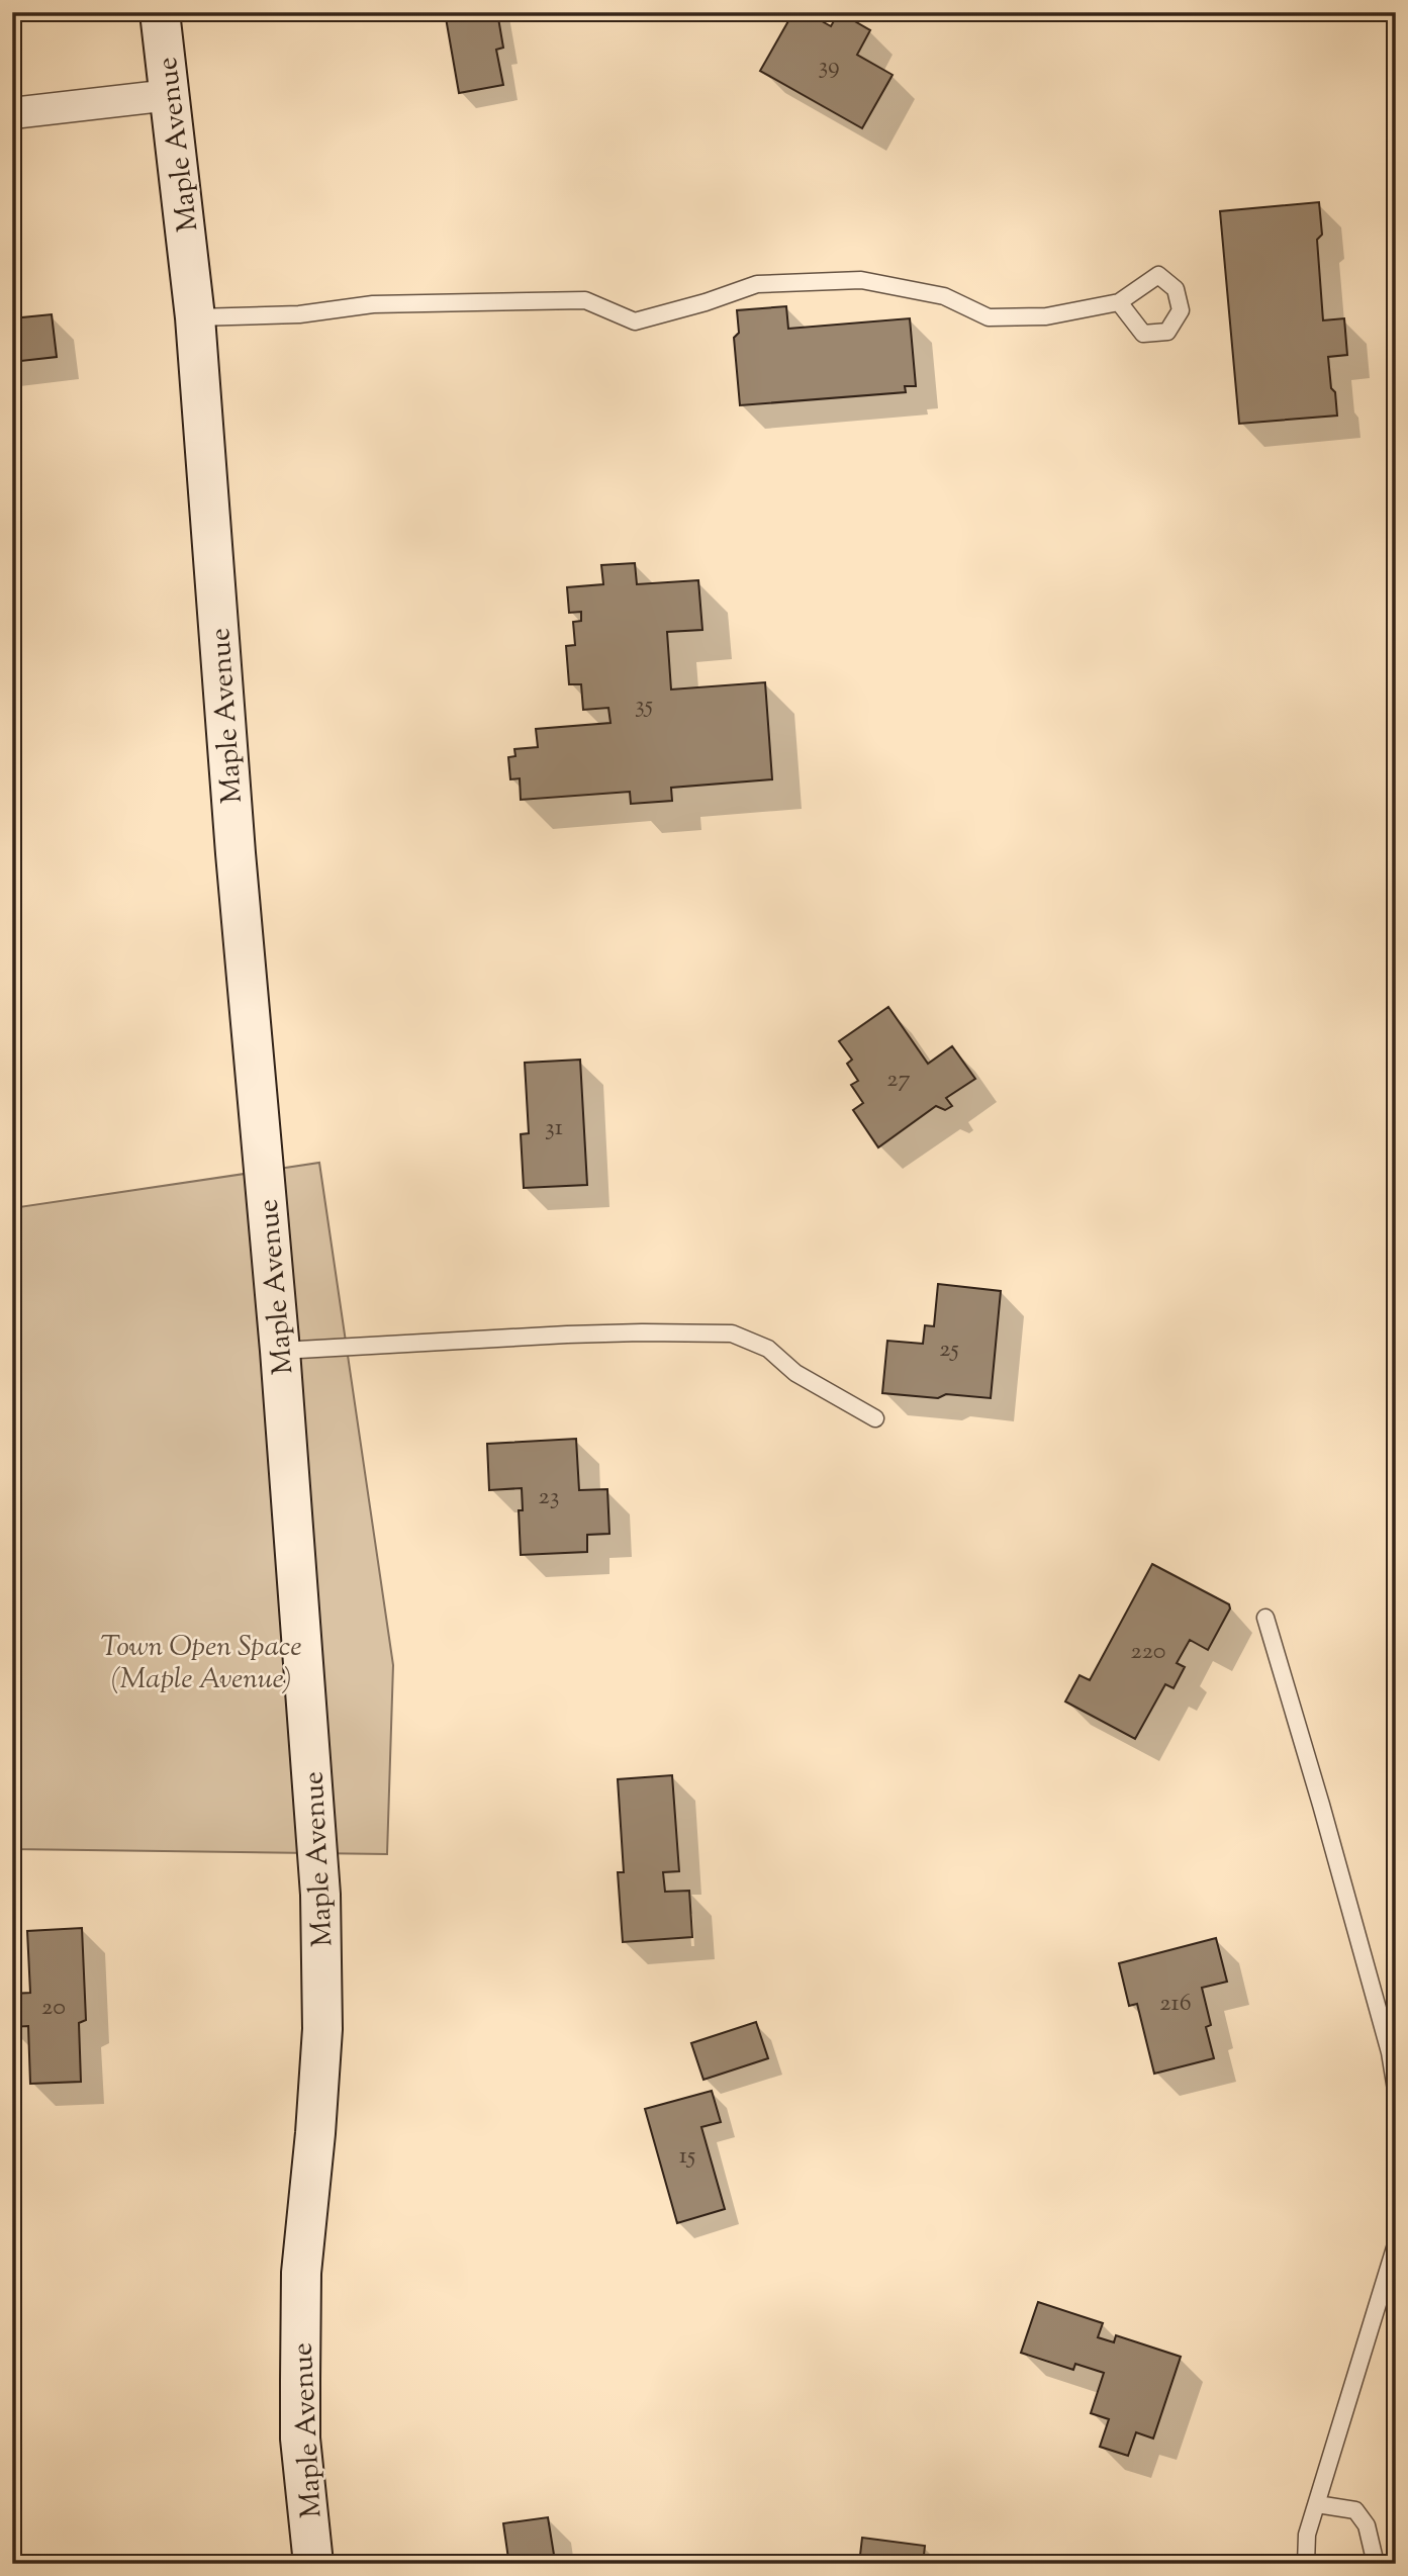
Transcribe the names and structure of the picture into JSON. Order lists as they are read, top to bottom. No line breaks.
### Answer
{"streets":{"main road":["Maple Avenue"]},"parks":["Town Open Space (Maple Avenue)"],"house_numbers":["39","35","27","31","25","23","220","216","20","15"]}
